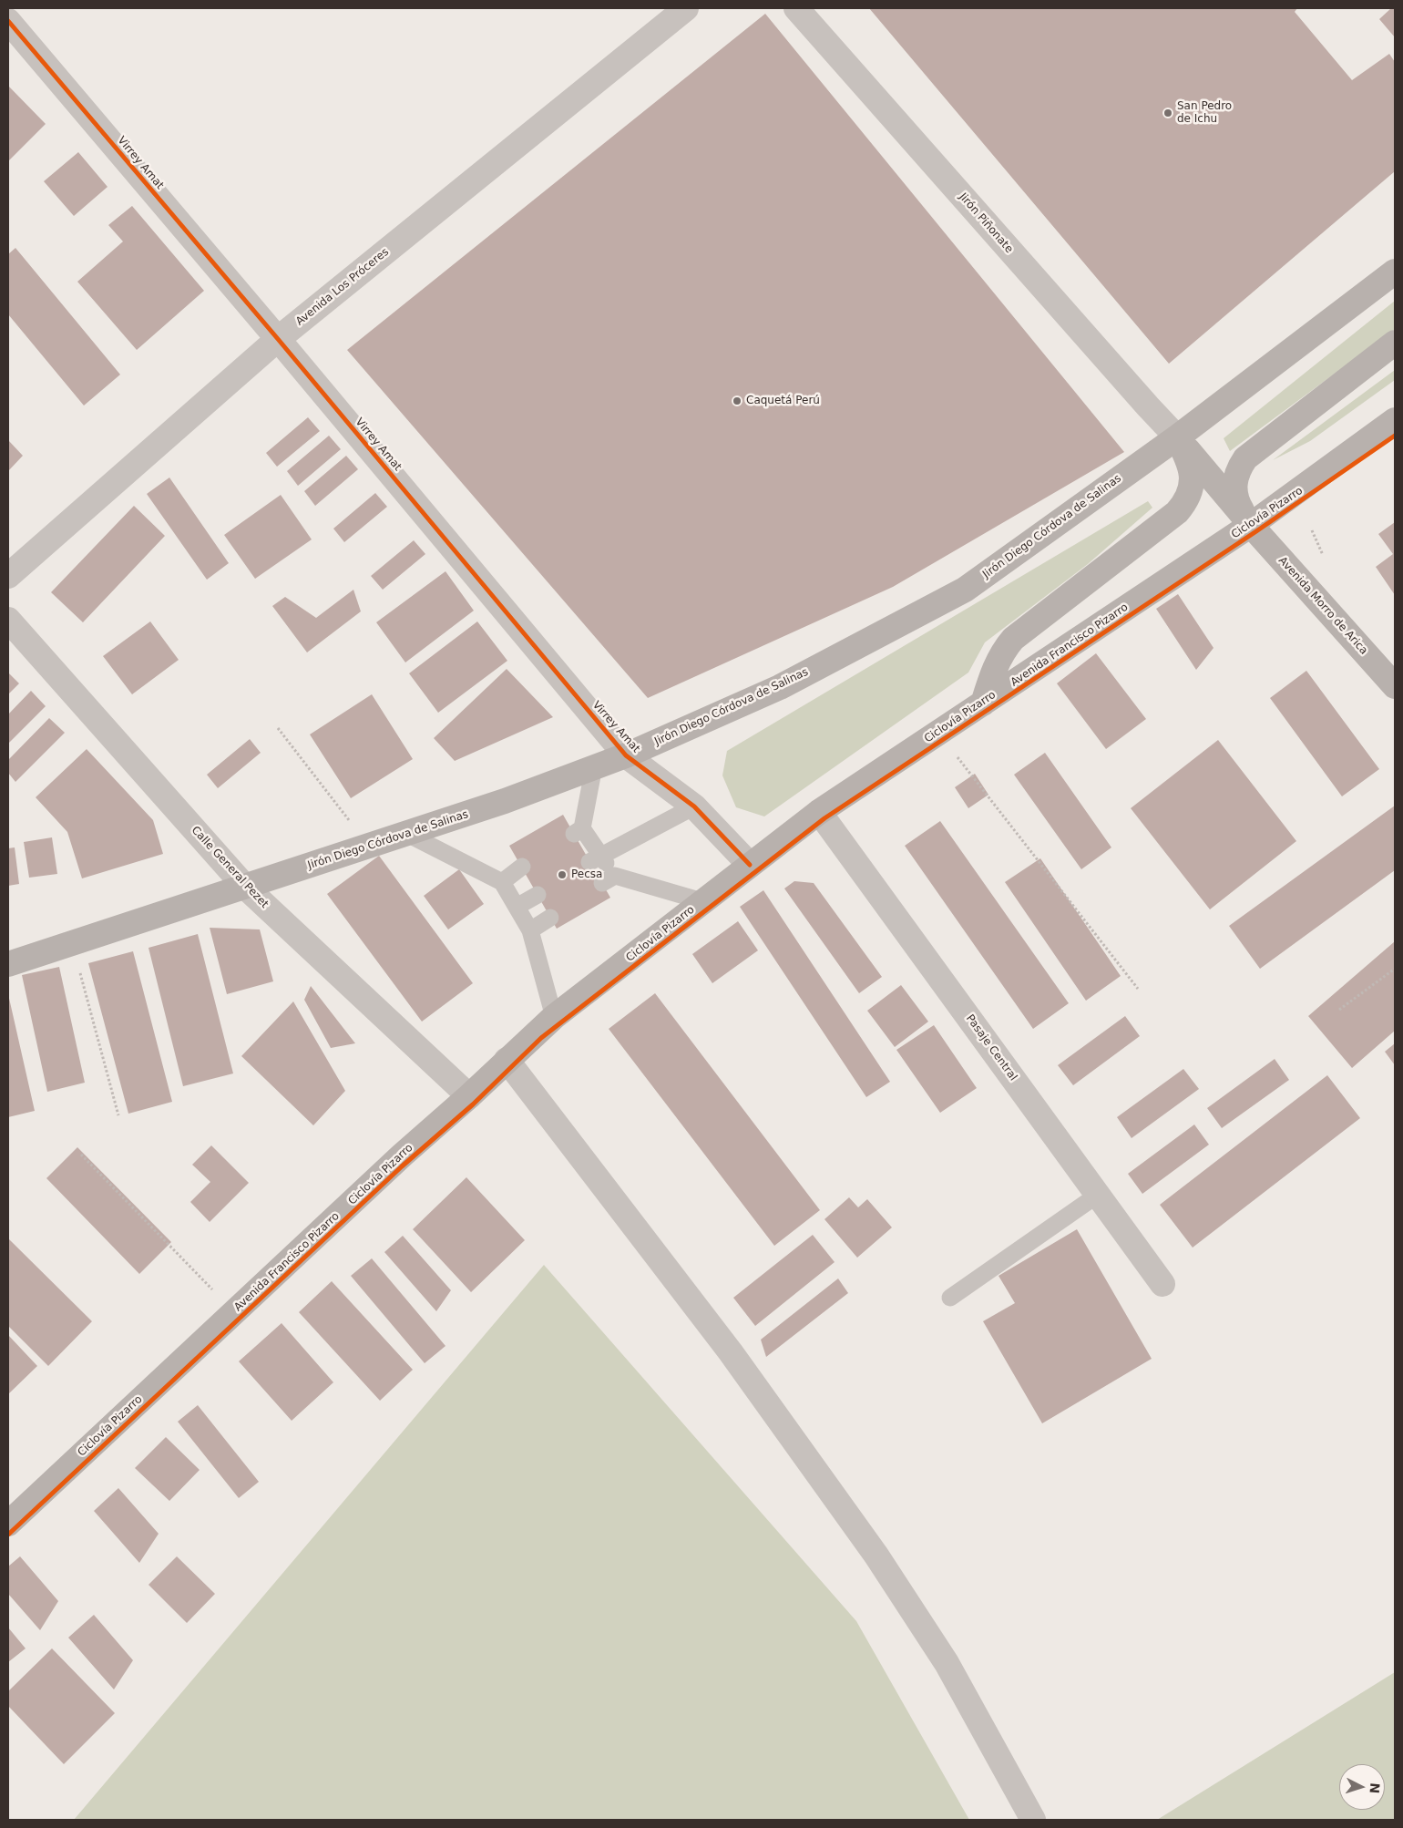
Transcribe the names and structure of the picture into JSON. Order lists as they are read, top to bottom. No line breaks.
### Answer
{"streets":{"main road":["Jirón Diego Córdova de Salinas","Avenida Morro de Arica","Avenida Francisco Pizarro"],"street":["Virrey Amat","Jirón Piñonate","Avenida Los Próceres","Calle General Pezet","Pasaje Central"],"cycle path":["Ciclovía Pizarro"]},"crossings":[["Virrey Amat","Avenida Los Próceres"],["Virrey Amat","Jirón Diego Córdova de Salinas"],["Virrey Amat","Avenida Francisco Pizarro"],["Jirón Piñonate","Jirón Diego Córdova de Salinas"],["Jirón Diego Córdova de Salinas","Calle General Pezet"],["Avenida Morro de Arica","Avenida Francisco Pizarro"],["Avenida Francisco Pizarro","Calle General Pezet"],["Avenida Francisco Pizarro","Pasaje Central"]],"places":["San Pedro de Ichu","Caquetá Perú","Pecsa"],"north":"right"}
